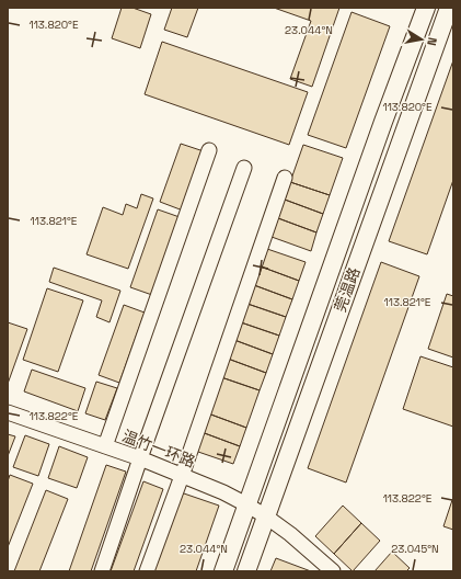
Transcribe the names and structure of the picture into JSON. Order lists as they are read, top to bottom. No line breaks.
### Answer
{"streets":{"main road":["莞温路"],"street":["温竹一环路"]},"crossings":[["莞温路","温竹一环路"]],"north":"right","coordinates":["113.820°E","23.044°N","113.821°E","113.822°E","23.045°N"]}
